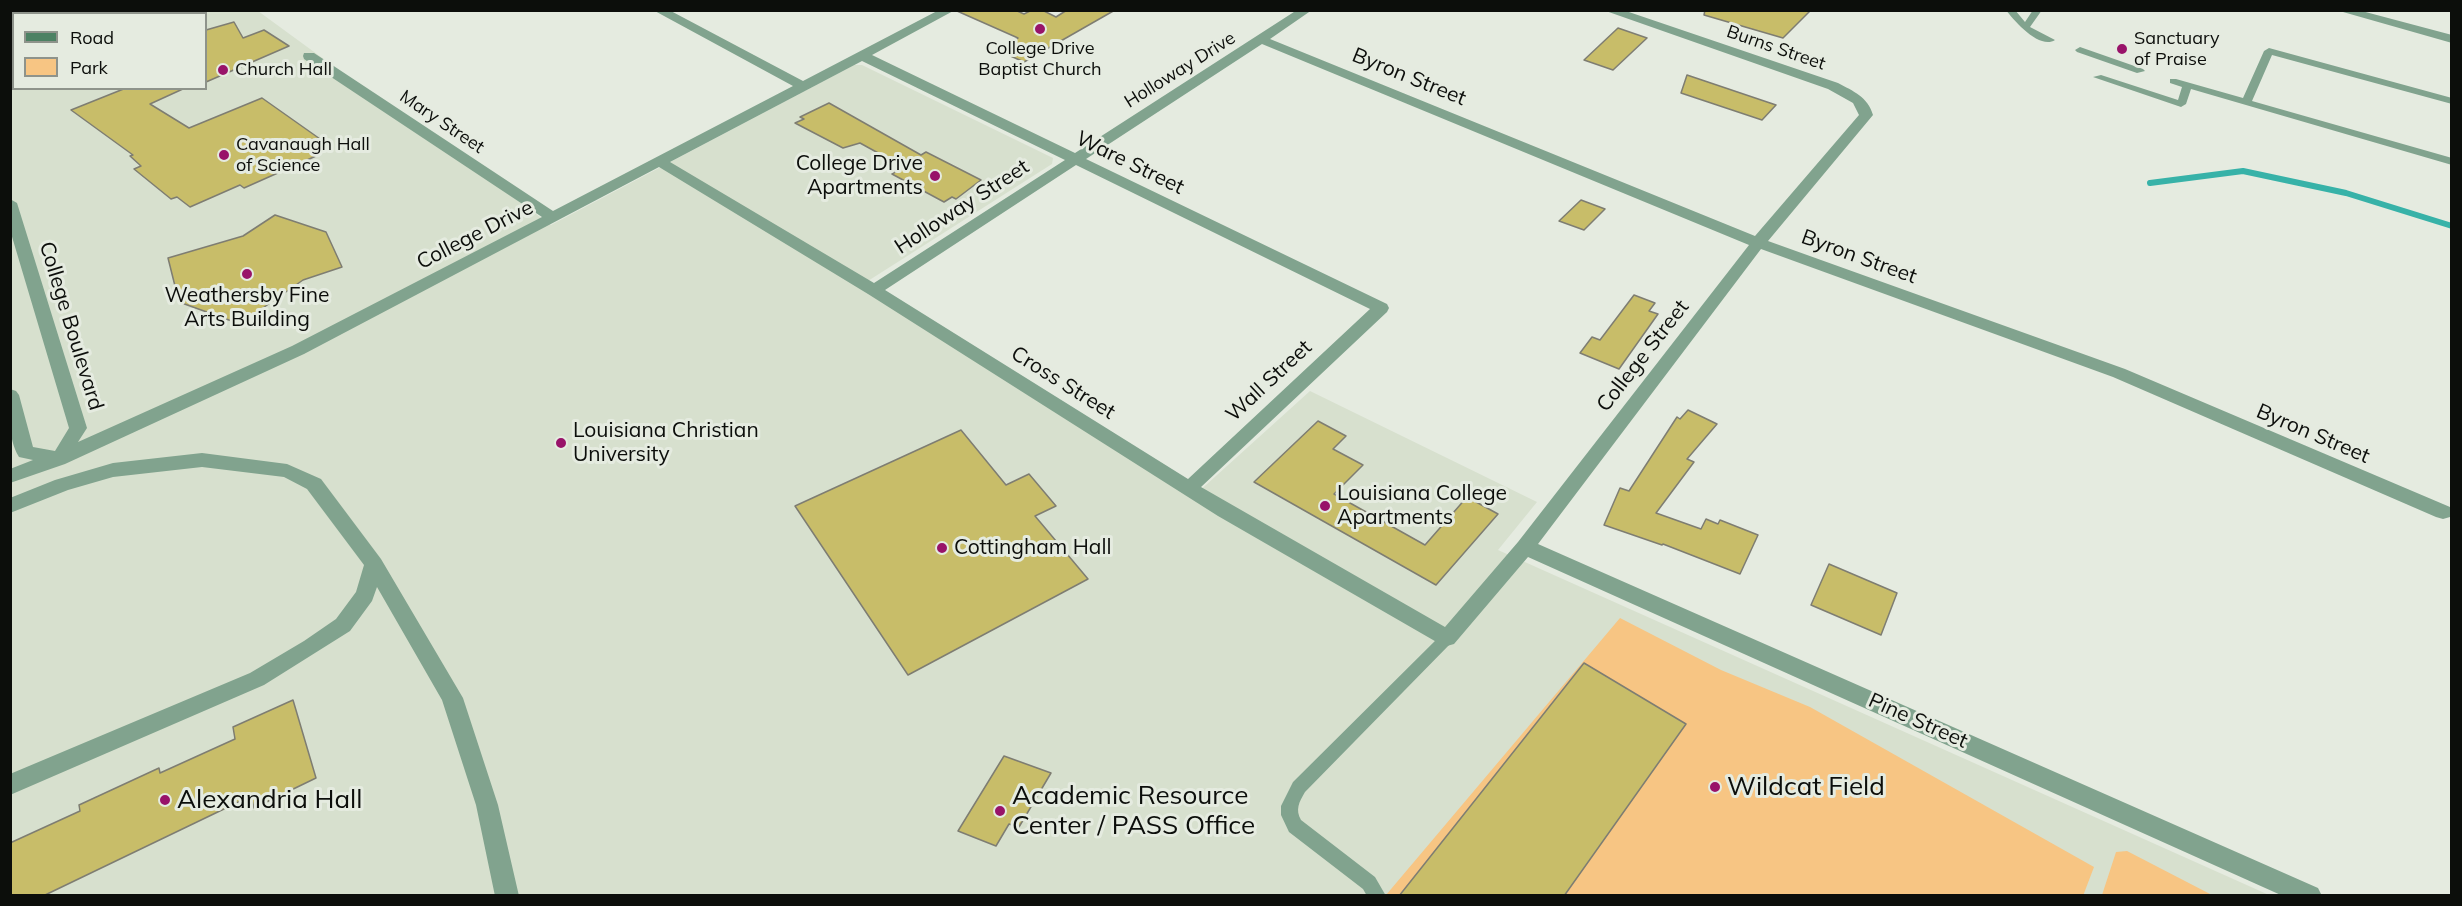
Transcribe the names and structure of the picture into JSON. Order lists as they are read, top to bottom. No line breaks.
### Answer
{"streets":{"street":["Burns Street","Holloway Drive","Byron Street","Mary Street","Ware Street","Holloway Street","College Drive","College Boulevard","College Street","Wall Street","Cross Street","Pine Street"]},"crossings":[["Burns Street","College Street"],["Holloway Drive","Byron Street"],["Holloway Drive","Ware Street"],["Holloway Drive","Holloway Street"],["Byron Street","College Street"],["Mary Street","College Drive"],["Ware Street","Holloway Street"],["Ware Street","College Drive"],["Ware Street","Wall Street"],["Holloway Street","Cross Street"],["College Drive","College Boulevard"],["College Drive","Cross Street"],["College Street","Cross Street"],["College Street","Pine Street"],["Wall Street","Cross Street"]],"places":["College Drive Baptist Church","Sanctuary of Praise","Church Hall","Cavanaugh Hall of Science","College Drive Apartments","Weathersby Fine Arts Building","Louisiana Christian University","Louisiana College Apartments","Cottingham Hall","Wildcat Field","Alexandria Hall","Academic Resource Center / PASS Office"],"legend":["Road","Park"]}
